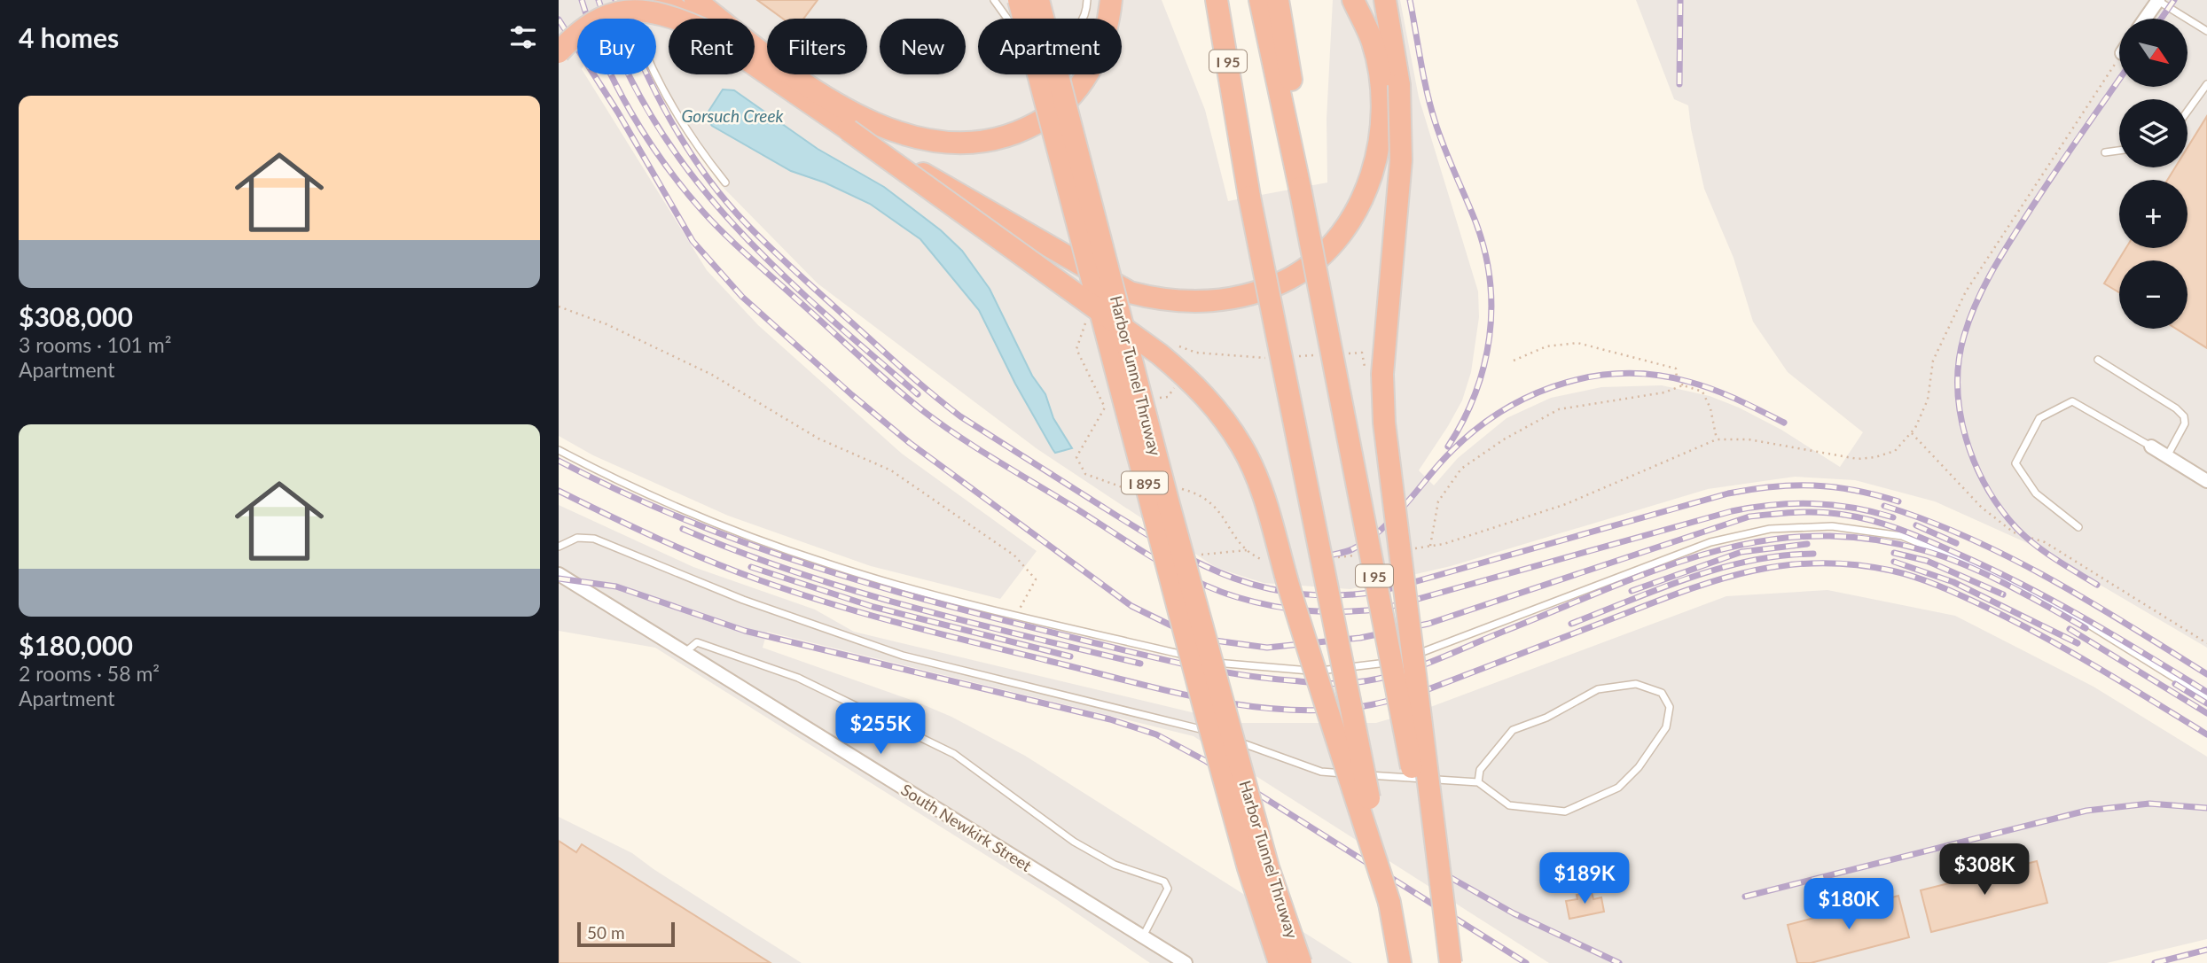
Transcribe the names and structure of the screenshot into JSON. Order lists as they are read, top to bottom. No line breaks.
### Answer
{"streets":{"highway":["I 95","Harbor Tunnel Thruway","I 895"],"street":["South Newkirk Street"]},"water":["Gorsuch Creek"],"scale_bar":"50 m","north":"bottom right","page":{"heading":"4 homes","map_buttons":["+","−"],"chip":["Buy","Rent","Filters","New","Apartment"],"list":[{"name":"$308,000","note":"3 rooms · 101 m² · Apartment"},{"name":"$180,000","note":"2 rooms · 58 m² · Apartment"}],"price":["$255K","$308K","$189K","$180K"],"scale":"50 m"}}
